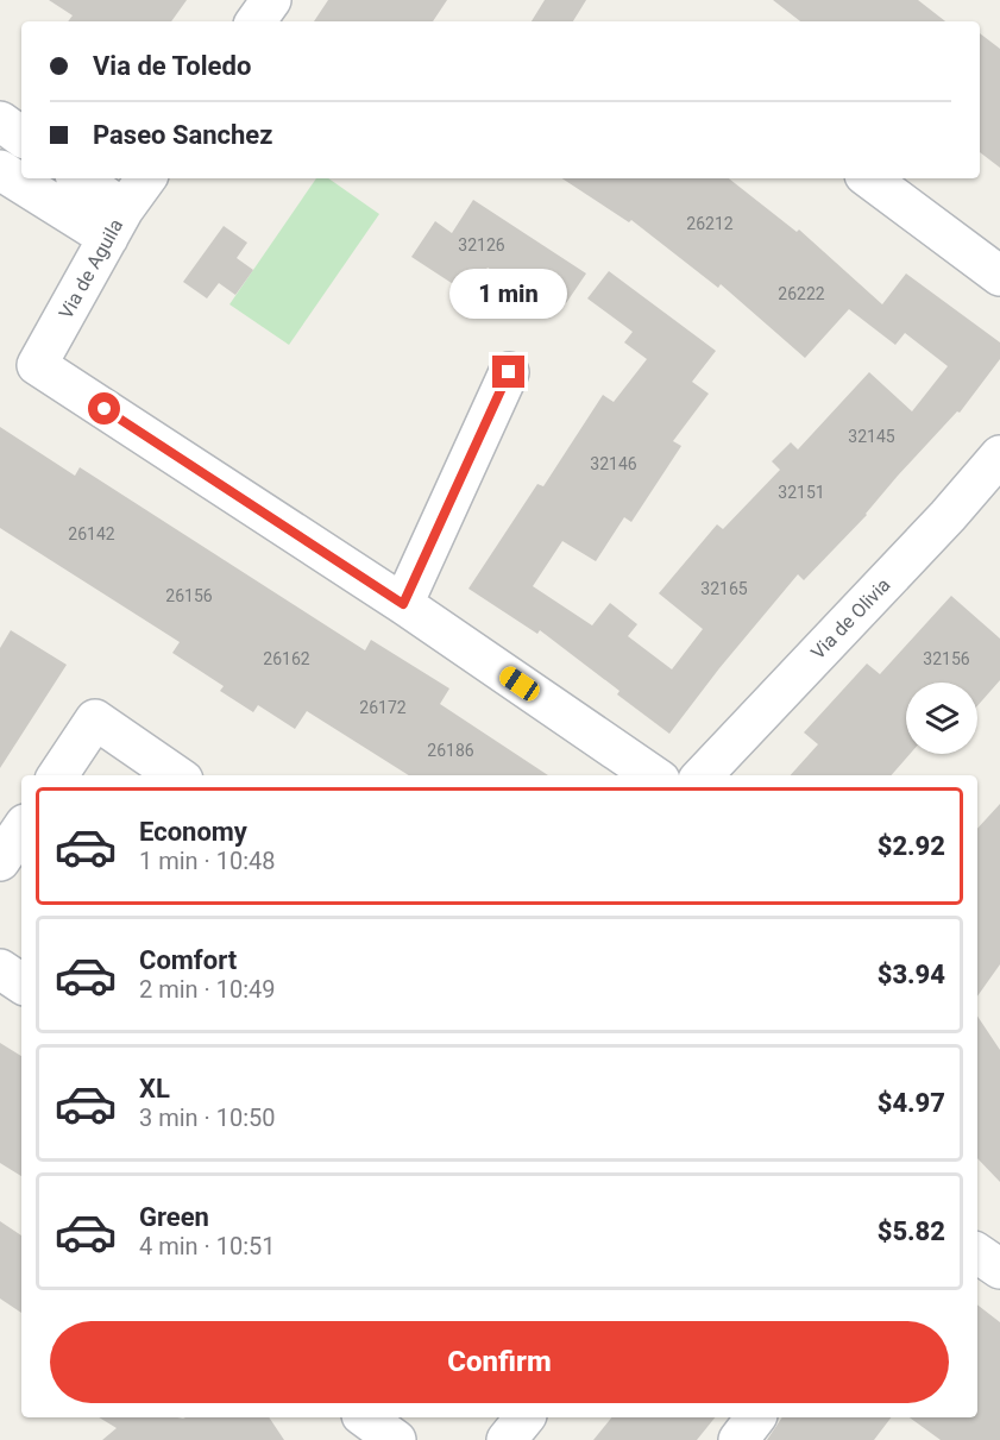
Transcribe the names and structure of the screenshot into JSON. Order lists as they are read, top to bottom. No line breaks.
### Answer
{"streets":{"street":["Via de Aguila","Via de Olivia"]},"house_numbers":["26212","32126","26222","32145","32146","32151","26142","32165","26156","26162","32156","26172","26186"],"page":{"banner":["Via de Toledo","Paseo Sanchez"],"bubble":"1 min","list":[{"name":"Economy","note":"1 min · 10:48","value":"$2.92"},{"name":"Comfort","note":"2 min · 10:49","value":"$3.94"},{"name":"XL","note":"3 min · 10:50","value":"$4.97"},{"name":"Green","note":"4 min · 10:51","value":"$5.82"}],"buttons":"Confirm"}}
